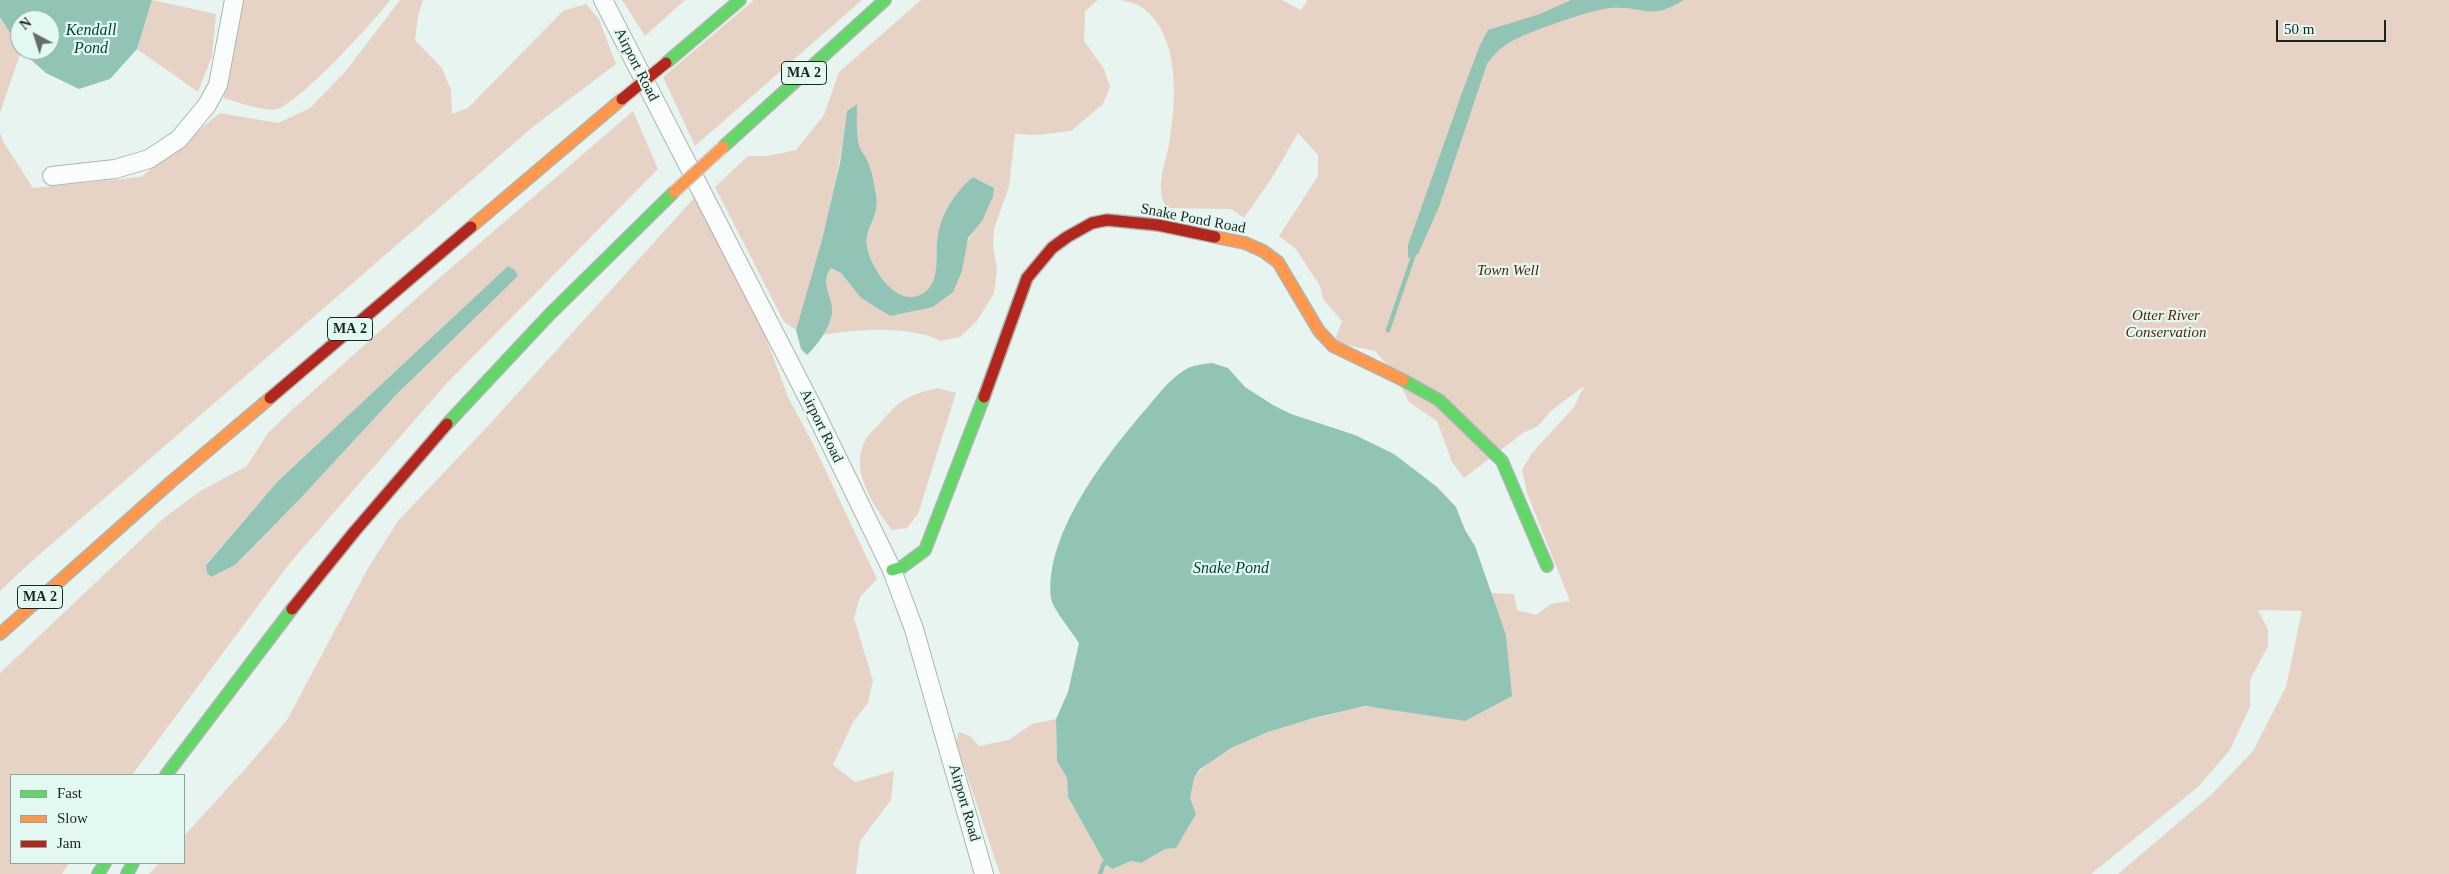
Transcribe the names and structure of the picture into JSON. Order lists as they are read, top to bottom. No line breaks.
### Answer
{"streets":{"main road":["MA 2","Snake Pond Road"],"street":["Airport Road"]},"crossings":[["Airport Road","Snake Pond Road"]],"water":["Kendall Pond","Snake Pond"],"parks":["Town Well","Otter River Conservation"],"legend":["Fast","Slow","Jam"],"scale_bar":"50 m","north":"top left"}
